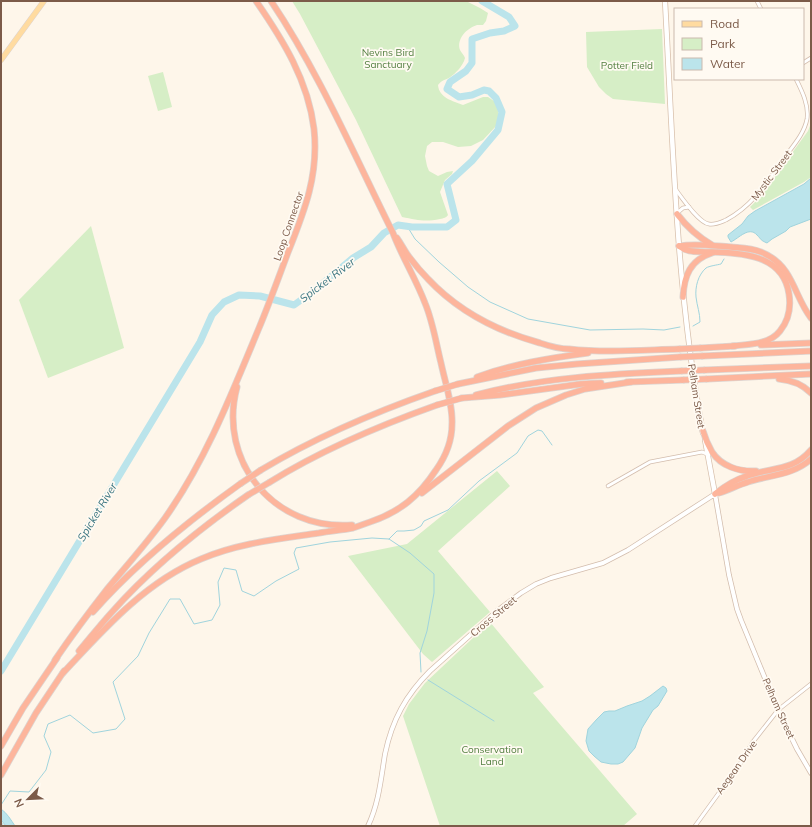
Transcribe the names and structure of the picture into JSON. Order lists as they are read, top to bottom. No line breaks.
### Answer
{"streets":{"highway":["Loop Connector"],"main road":["Pelham Street"],"street":["Mystic Street","Cross Street","Aegean Drive"]},"crossings":[["Mystic Street","Pelham Street"],["Pelham Street","Cross Street"],["Pelham Street","Aegean Drive"]],"water":["Spicket River"],"parks":["Nevins Bird Sanctuary","Potter Field","Conservation Land"],"legend":["Road","Park","Water"],"north":"bottom left"}
